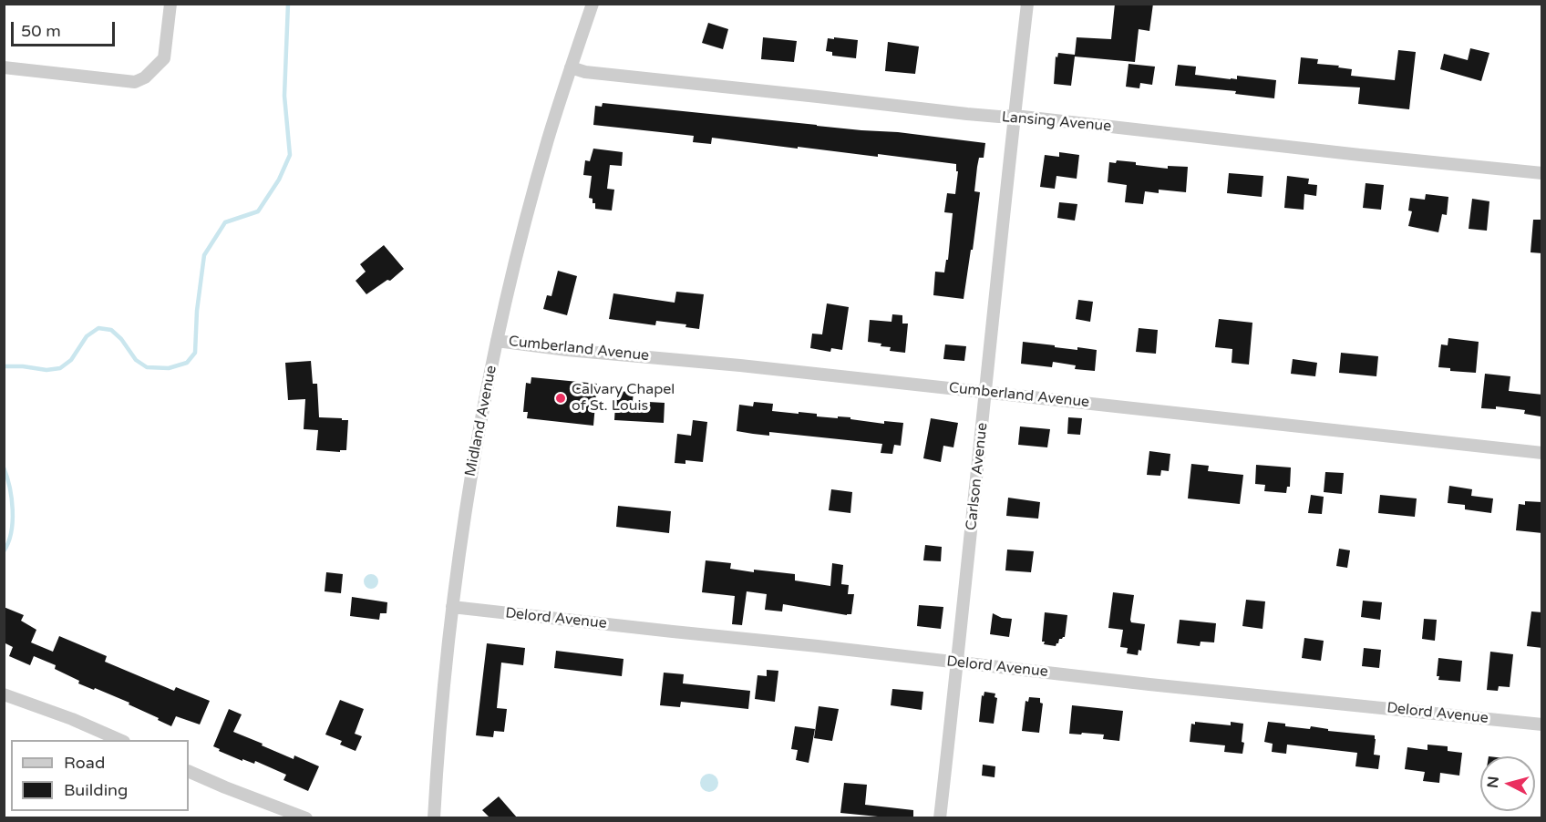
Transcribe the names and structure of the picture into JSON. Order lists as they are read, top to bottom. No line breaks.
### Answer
{"streets":{"street":["Lansing Avenue","Cumberland Avenue","Midland Avenue","Carlson Avenue","Delord Avenue"]},"crossings":[["Lansing Avenue","Midland Avenue"],["Lansing Avenue","Carlson Avenue"],["Cumberland Avenue","Midland Avenue"],["Cumberland Avenue","Carlson Avenue"],["Midland Avenue","Delord Avenue"],["Carlson Avenue","Delord Avenue"]],"places":["Calvary Chapel of St. Louis"],"legend":["Road","Building"],"scale_bar":"50 m","north":"left"}
